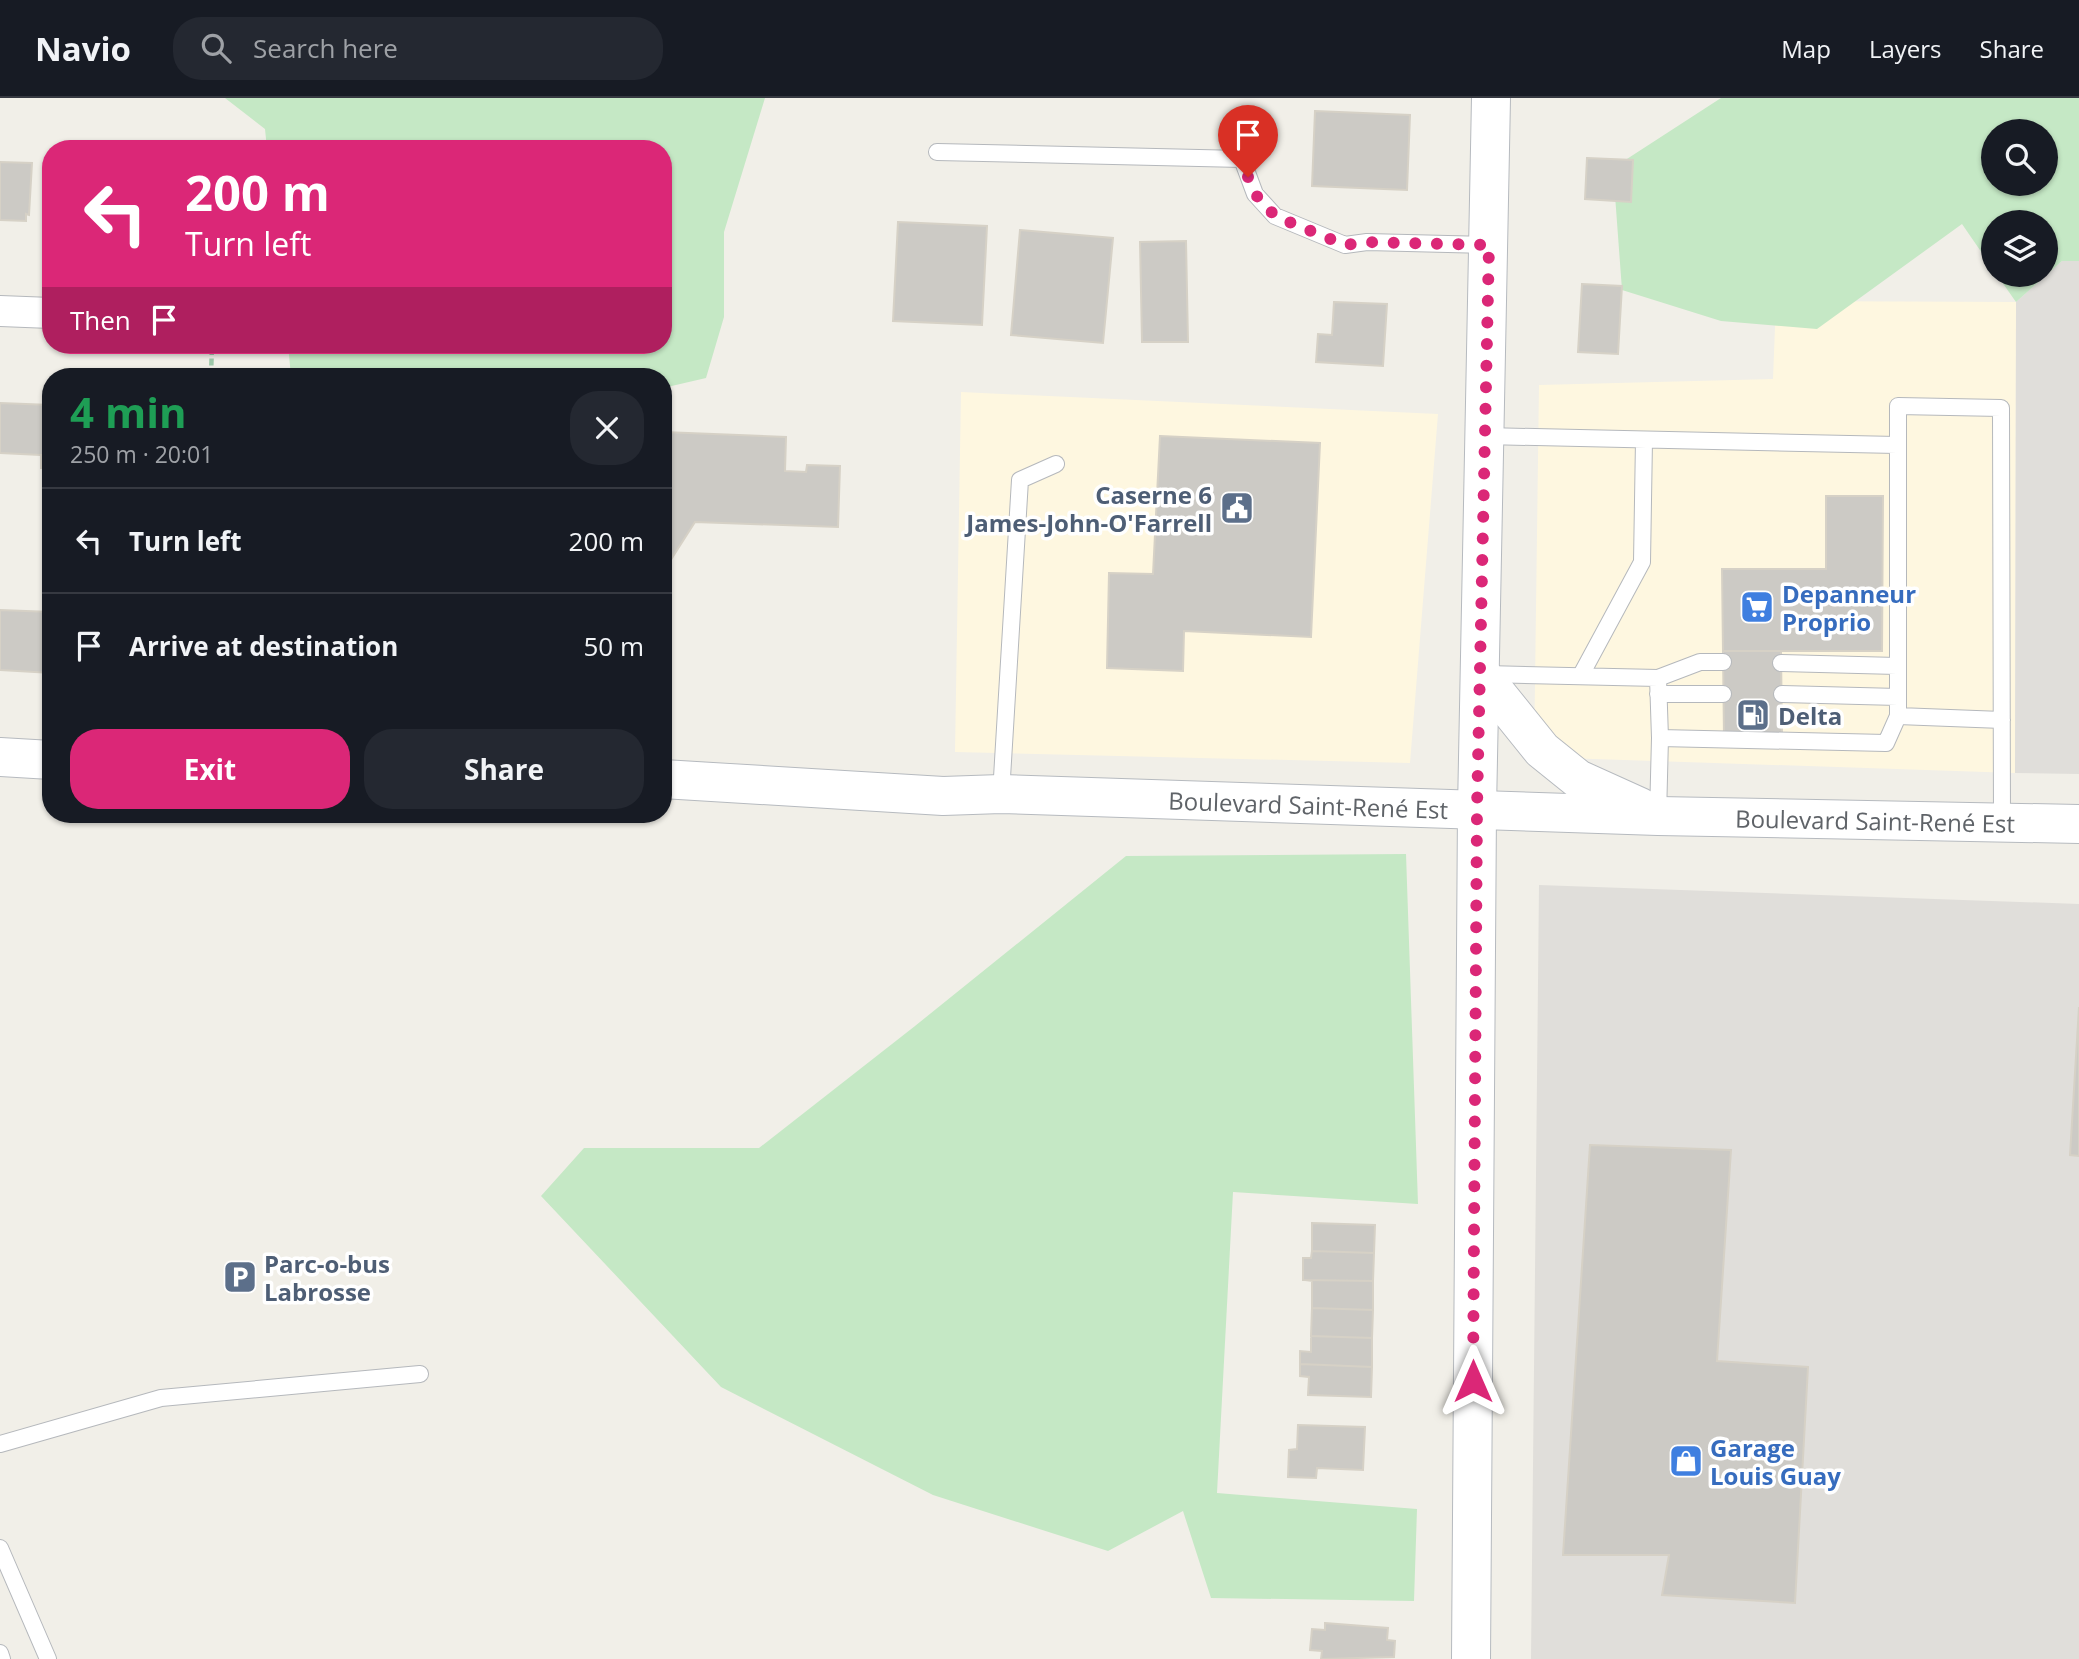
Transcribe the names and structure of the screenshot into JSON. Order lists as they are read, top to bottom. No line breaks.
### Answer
{"streets":{"main road":["Boulevard Saint-René Est"]},"places":{"public building":["Caserne 6 James-John-O'Farrell"],"supermarket":["Depanneur Proprio"],"fuel station":["Delta"],"parking":["Parc-o-bus Labrosse"],"shop":["Garage Louis Guay"]},"page":{"header":"Navio","search":"Search here","nav":["Map","Layers","Share"],"turn":["200 m","Turn left"],"then":"Then","heading":["4 min","250 m · 20:01"],"list":[{"name":"Turn left","value":"200 m"},{"name":"Arrive at destination","value":"50 m"}],"buttons":["Exit","Share"]}}
